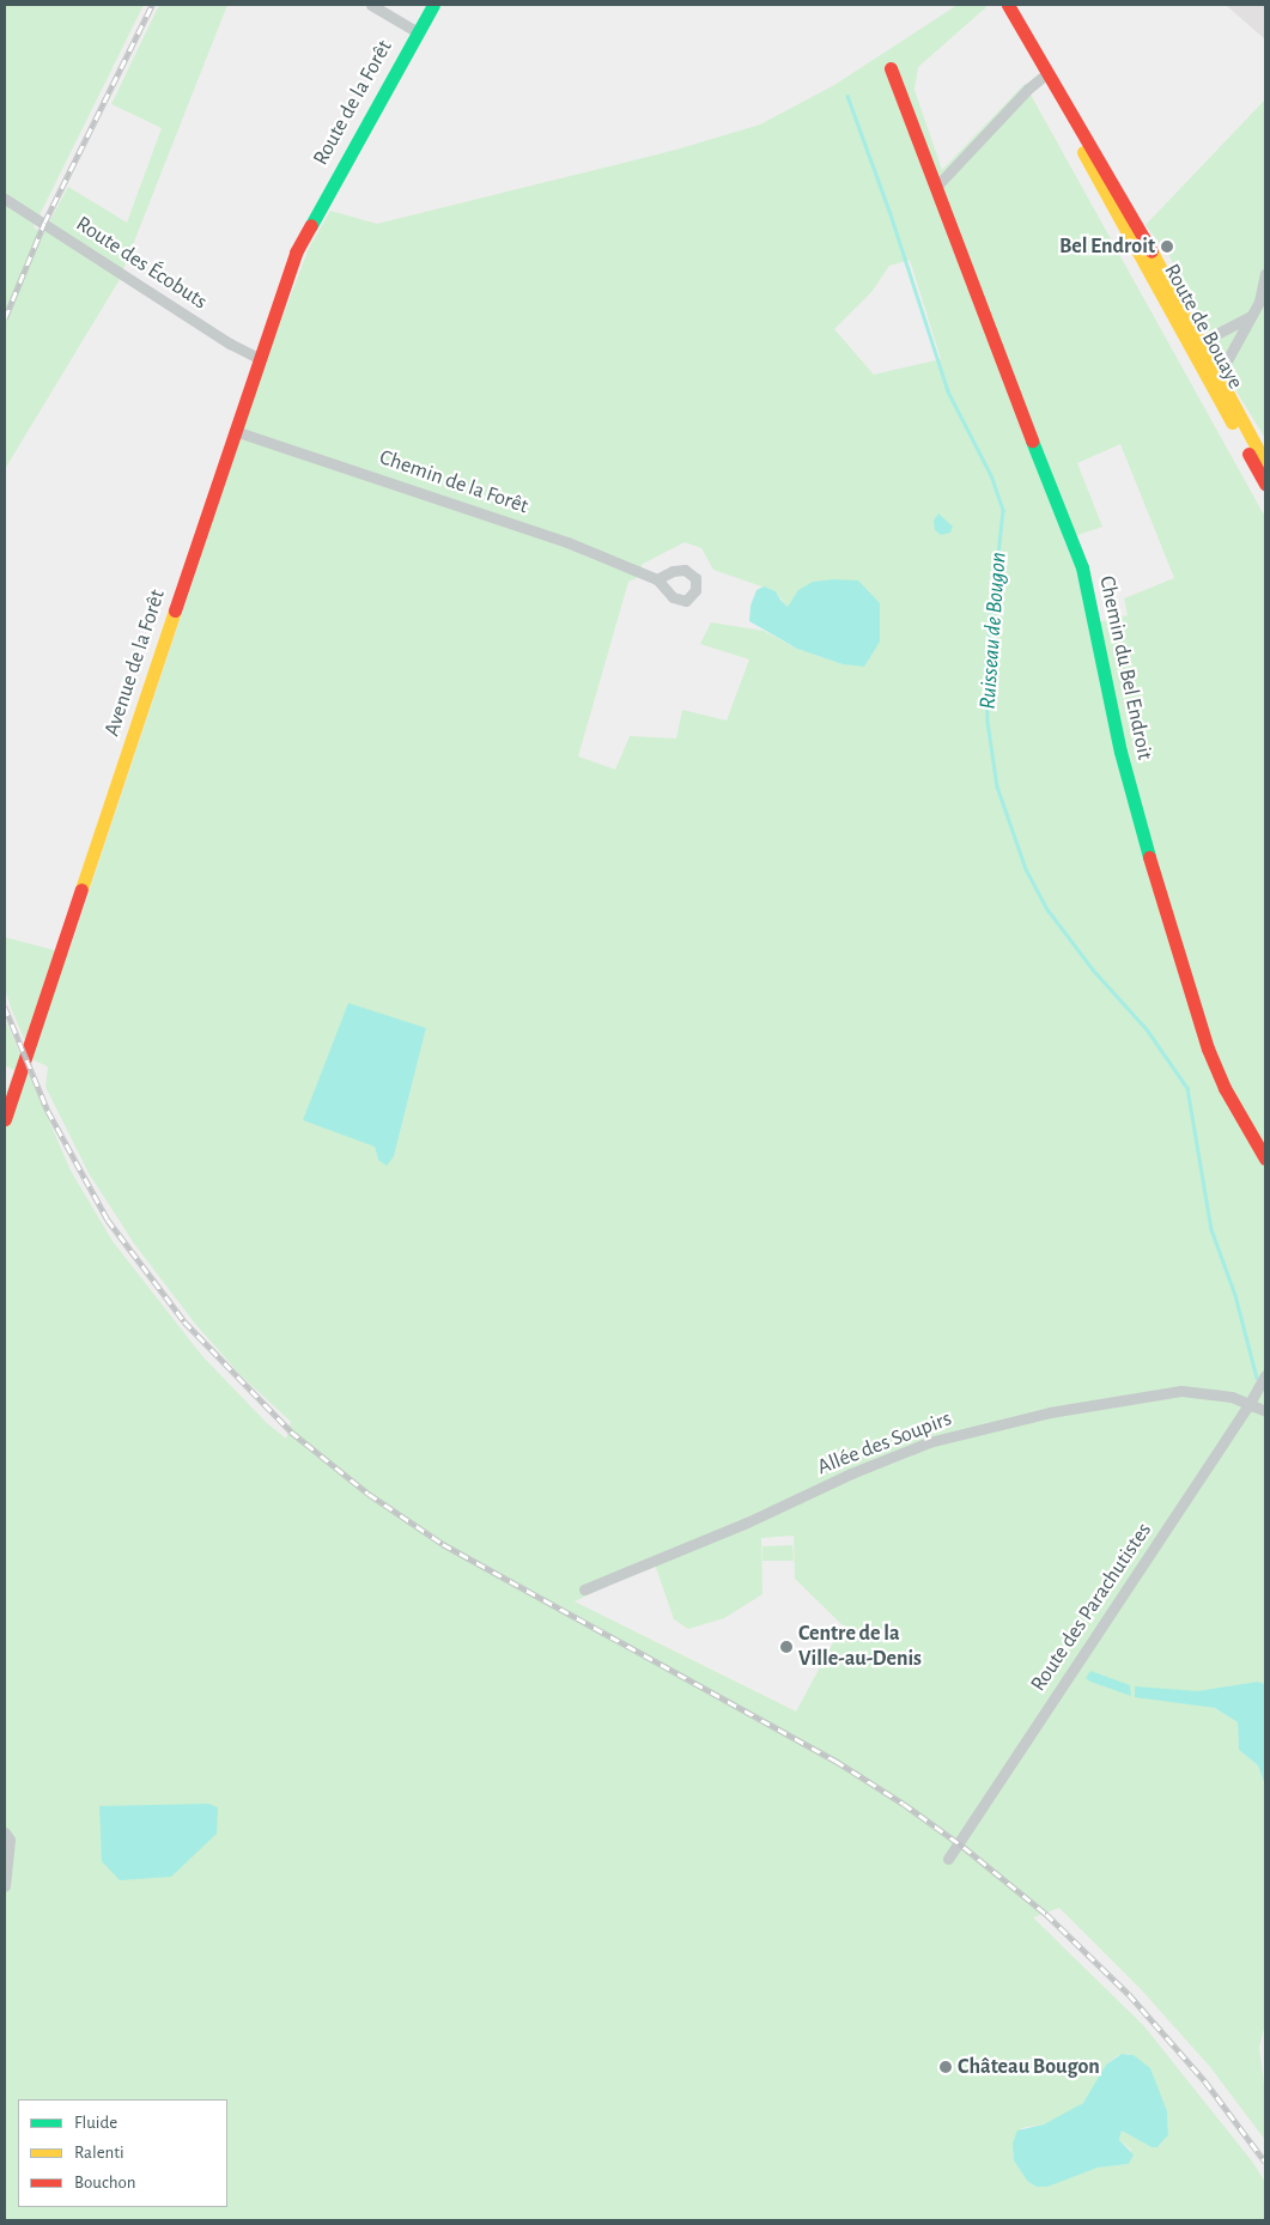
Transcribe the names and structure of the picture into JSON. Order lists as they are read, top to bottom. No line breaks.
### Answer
{"streets":{"street":["Route de la Forêt","Route des Écobuts","Route de Bouaye","Chemin de la Forêt","Avenue de la Forêt","Chemin du Bel Endroit","Allée des Soupirs","Route des Parachutistes"]},"crossings":[["Route de la Forêt","Avenue de la Forêt"],["Route des Écobuts","Avenue de la Forêt"],["Chemin de la Forêt","Avenue de la Forêt"],["Allée des Soupirs","Route des Parachutistes"]],"water":["Ruisseau de Bougon"],"places":["Bel Endroit","Centre de la Ville-au-Denis","Château Bougon"],"legend":["Fluide","Ralenti","Bouchon"]}
